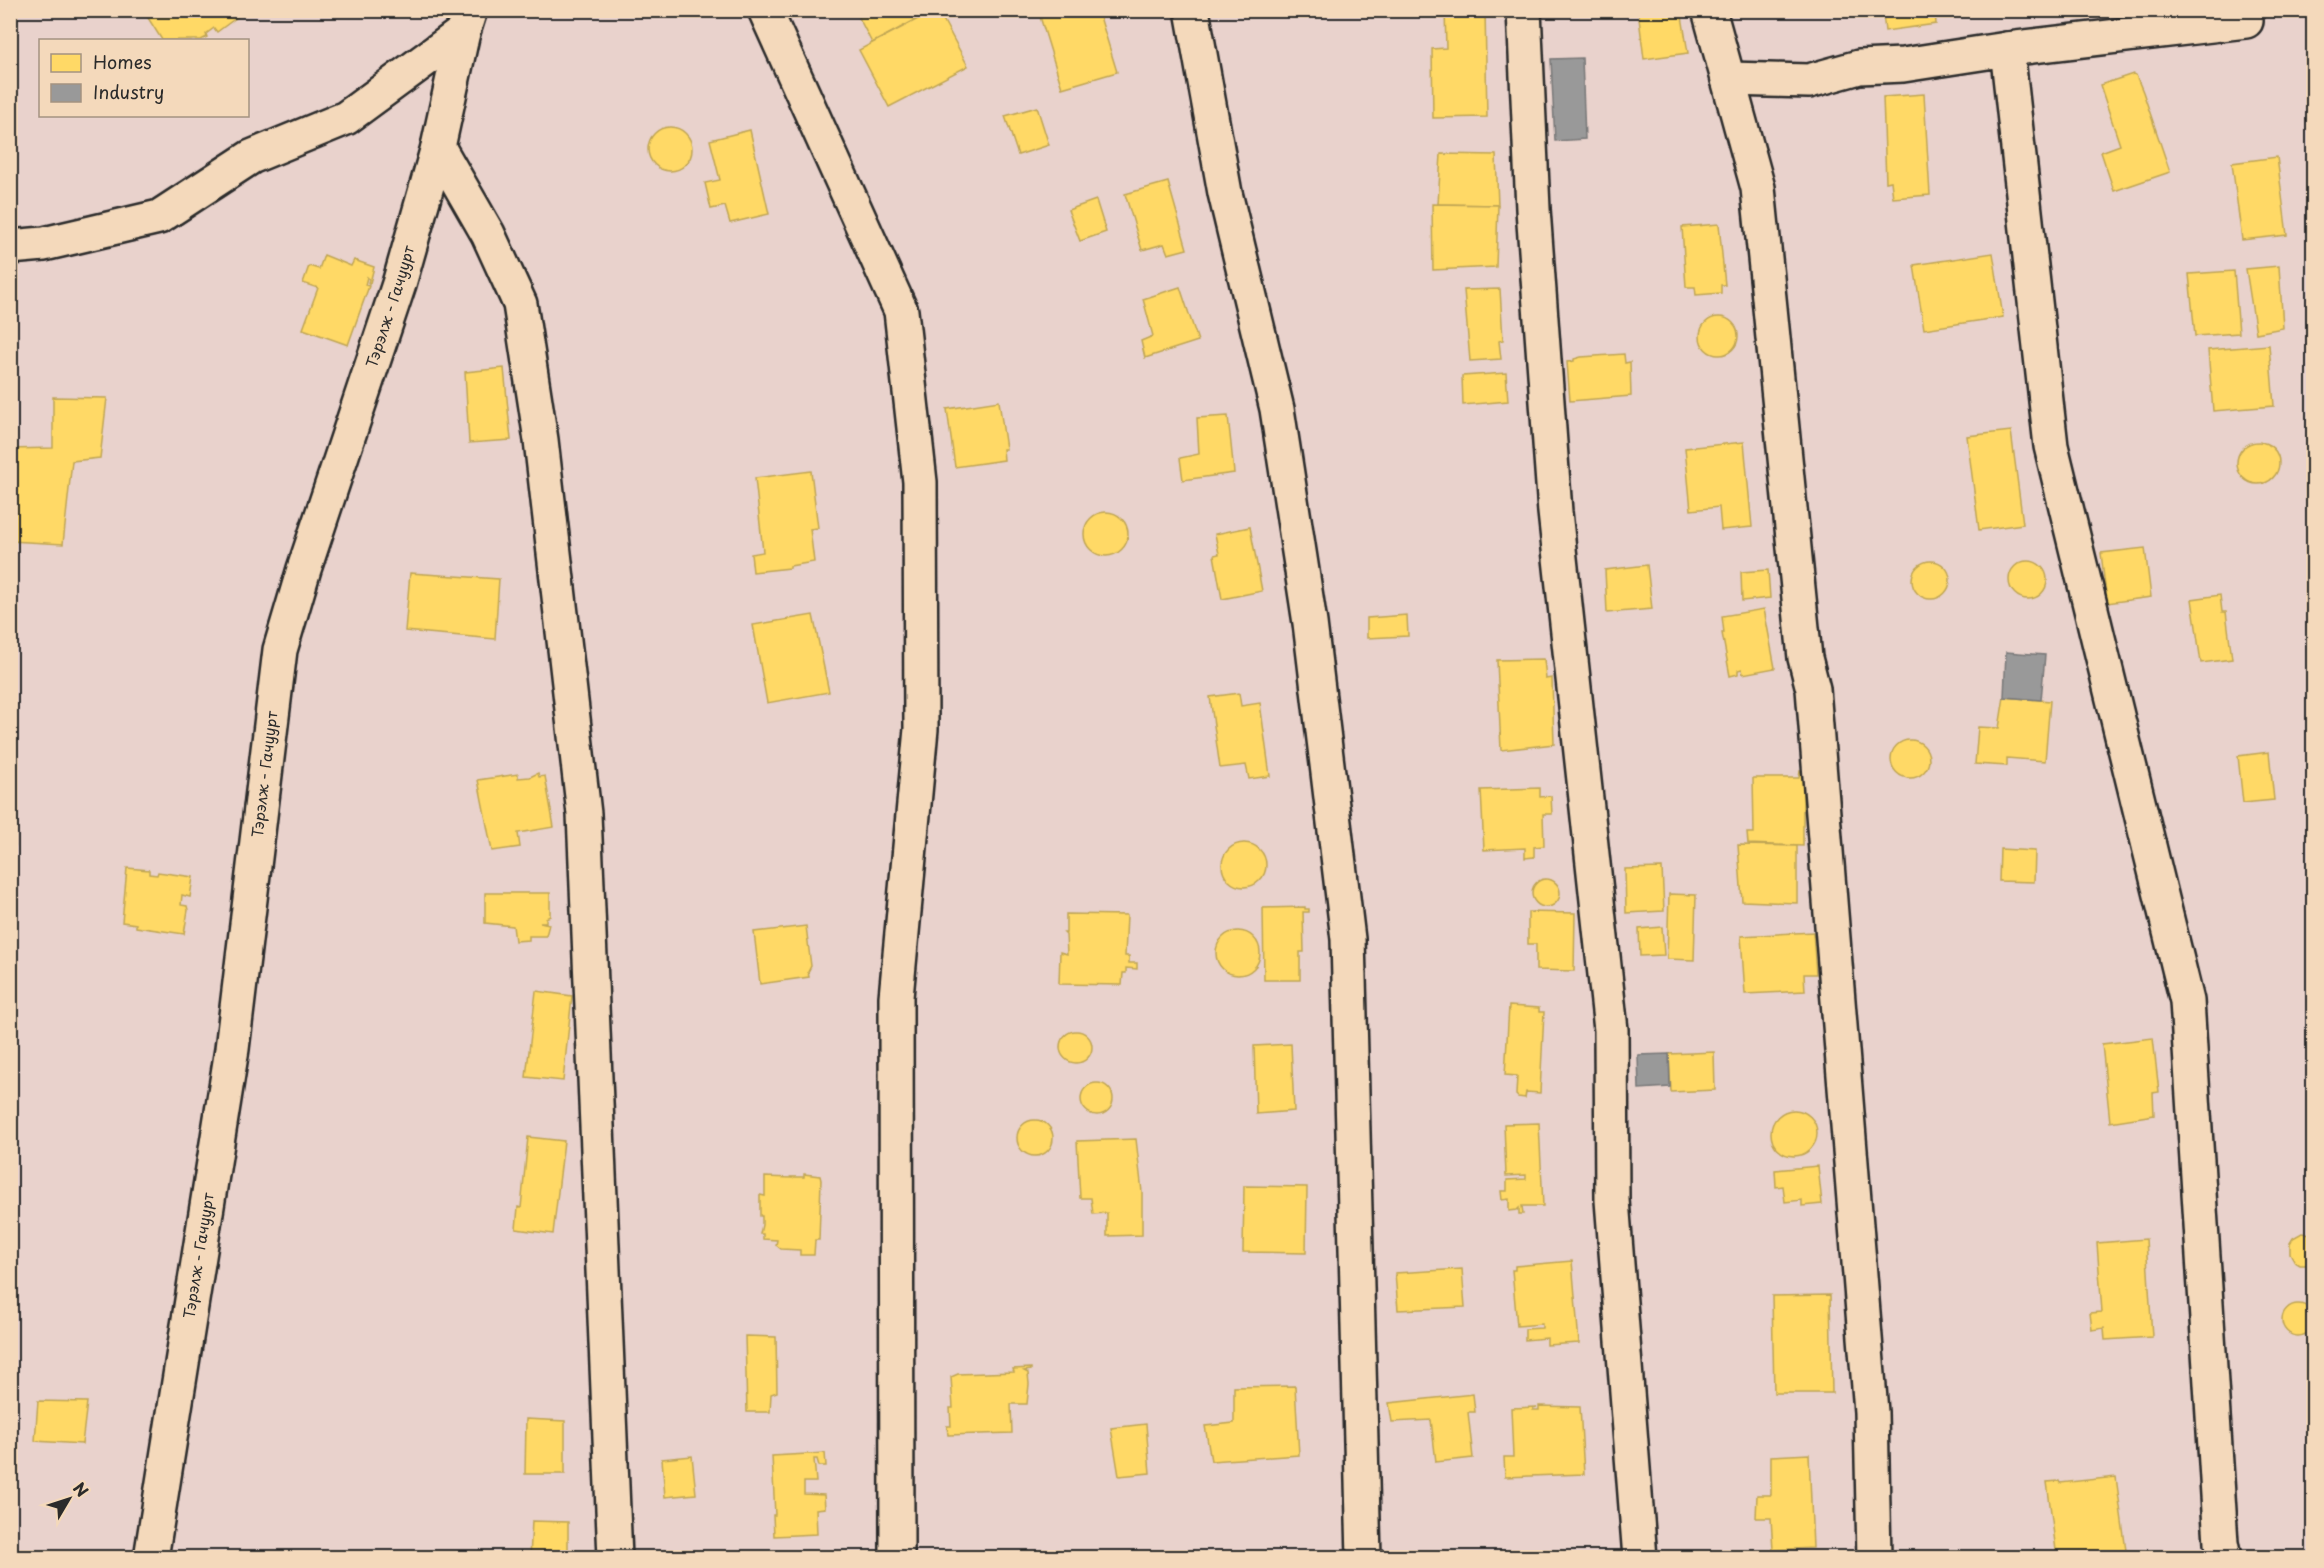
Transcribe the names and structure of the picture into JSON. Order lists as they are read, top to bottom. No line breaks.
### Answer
{"streets":{"street":["Тэрэлж - Гачуурт"]},"legend":["Homes","Industry"],"north":"top right"}
